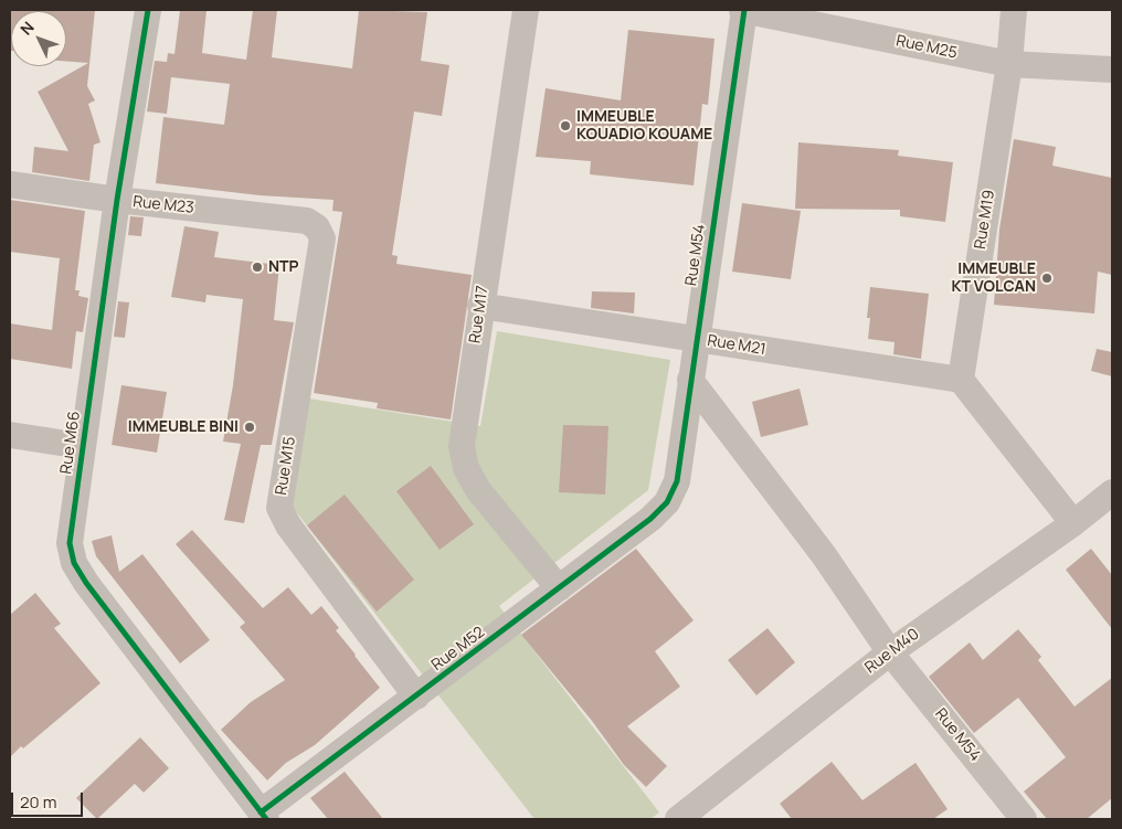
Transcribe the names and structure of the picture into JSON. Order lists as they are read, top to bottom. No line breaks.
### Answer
{"streets":{"street":["Rue M25","Rue M23","Rue M19","Rue M54","Rue M17","Rue M21","Rue M66","Rue M15","Rue M52","Rue M40"]},"crossings":[["Rue M25","Rue M19"],["Rue M25","Rue M54"],["Rue M23","Rue M66"],["Rue M23","Rue M15"],["Rue M19","Rue M21"],["Rue M54","Rue M21"],["Rue M54","Rue M52"],["Rue M54","Rue M40"],["Rue M17","Rue M21"],["Rue M17","Rue M52"],["Rue M66","Rue M52"],["Rue M15","Rue M52"]],"places":["IMMEUBLE KOUADIO KOUAME","NTP","IMMEUBLE KT VOLCAN","IMMEUBLE BINI"],"scale_bar":"20 m","north":"top left"}
